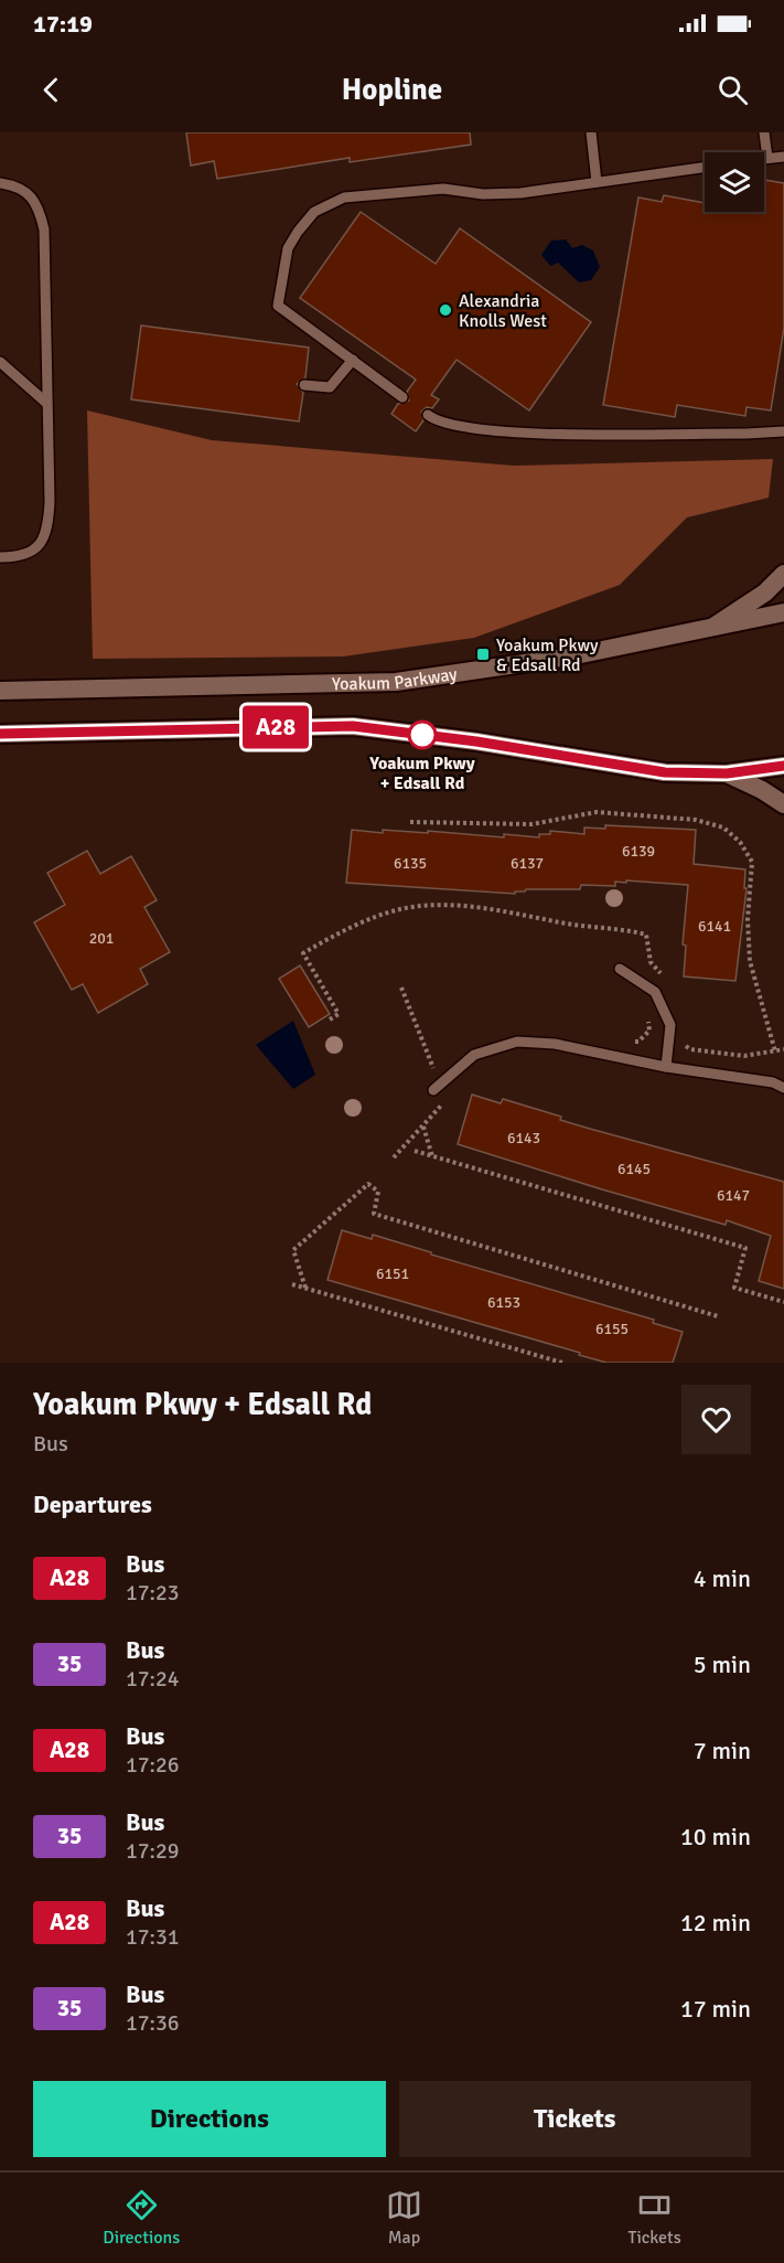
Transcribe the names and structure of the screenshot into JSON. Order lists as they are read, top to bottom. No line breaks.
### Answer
{"streets":{"street":["Yoakum Parkway"]},"places":{"other":["Alexandria Knolls West","Yoakum Pkwy + Edsall Rd"],"transit":["Yoakum Pkwy & Edsall Rd"]},"lines":["bus line A28"],"house_numbers":["6139","6135","6137","6141","201","6143","6145","6147","6151","6153","6155"],"page":{"status":"17:19","header":"Hopline","on_map":"A28","heading":[["Yoakum Pkwy + Edsall Rd","Bus"],"Departures"],"list":[{"mark":"A28","name":"Bus","note":"17:23","value":"4 min"},{"mark":"35","name":"Bus","note":"17:24","value":"5 min"},{"mark":"A28","name":"Bus","note":"17:26","value":"7 min"},{"mark":"35","name":"Bus","note":"17:29","value":"10 min"},{"mark":"A28","name":"Bus","note":"17:31","value":"12 min"},{"mark":"35","name":"Bus","note":"17:36","value":"17 min"}],"buttons":["Directions","Tickets"],"tabs":["Directions","Map","Tickets"]}}
